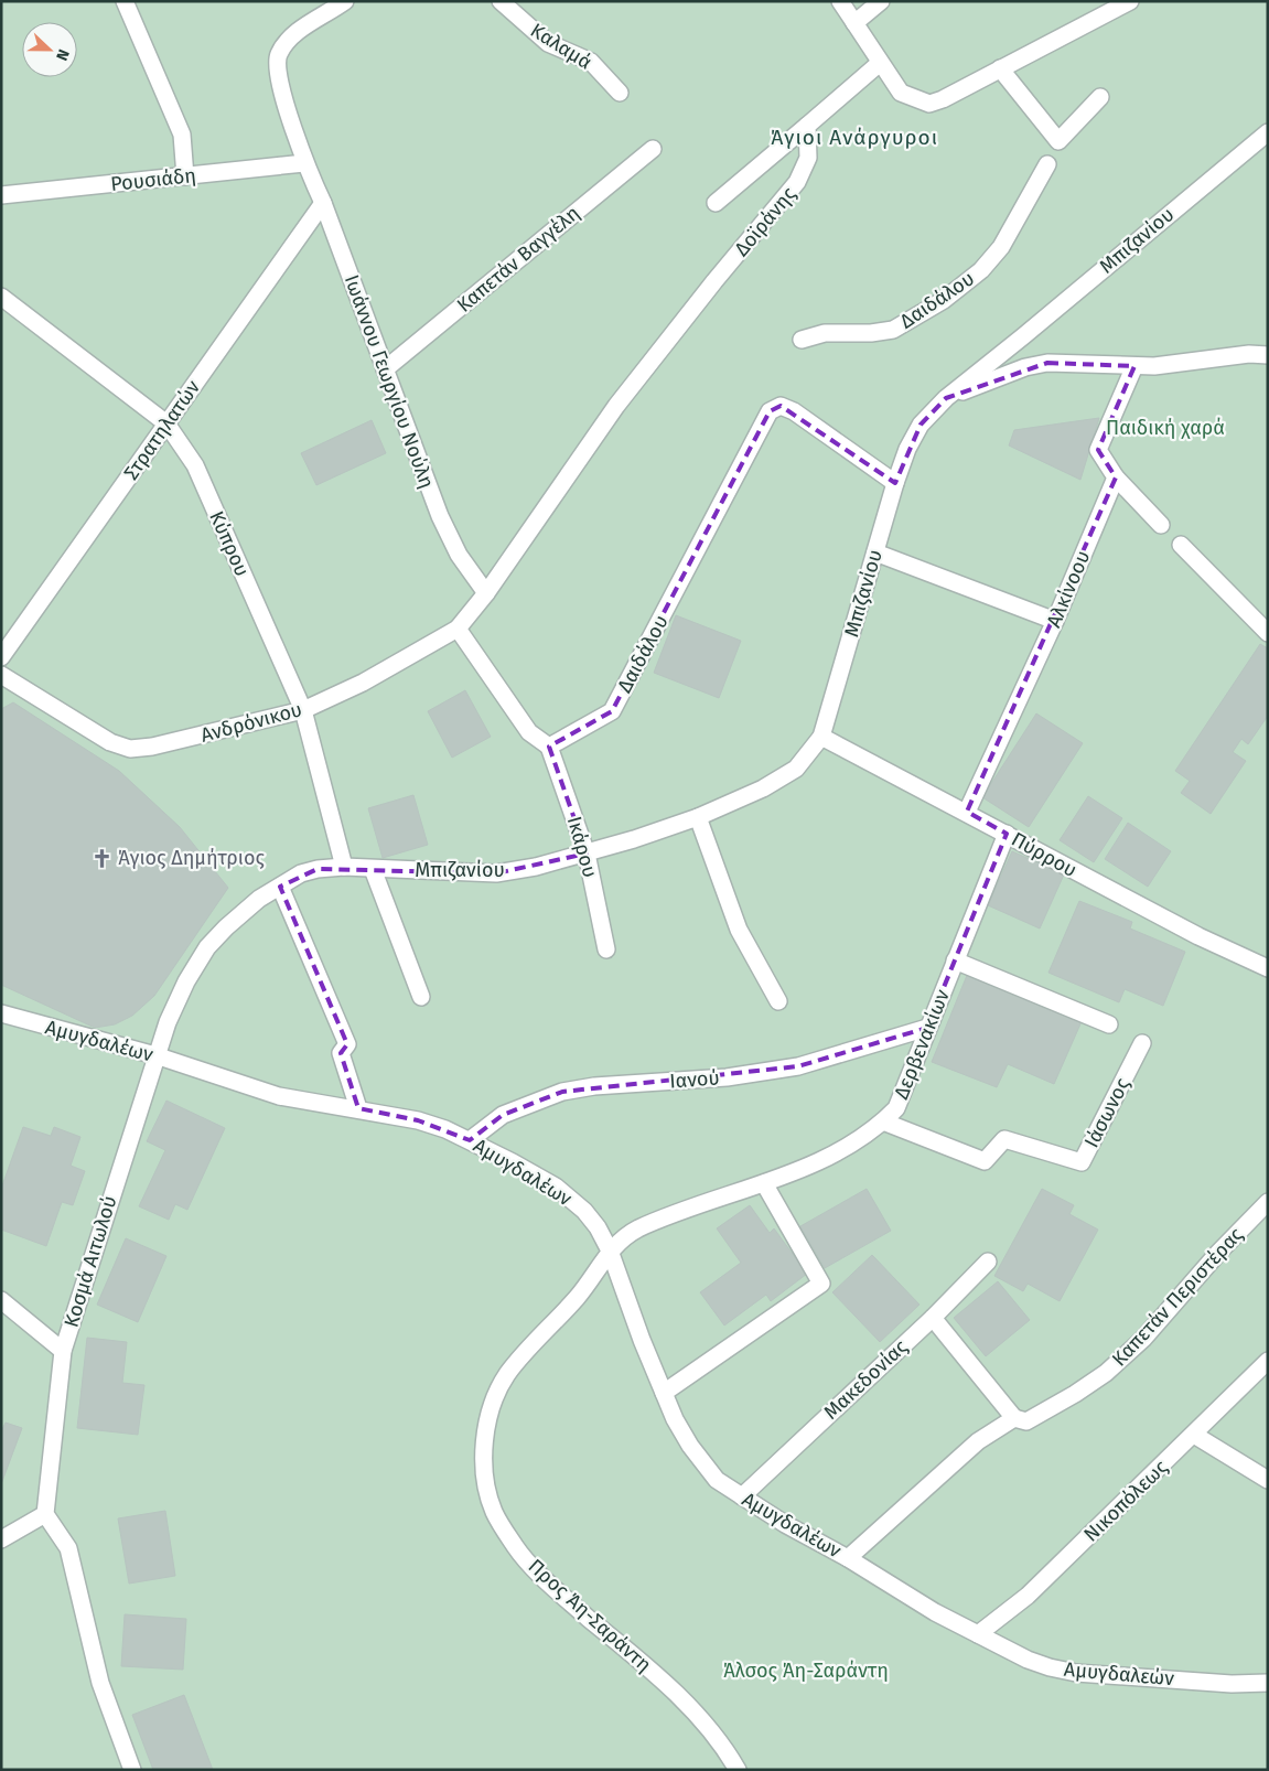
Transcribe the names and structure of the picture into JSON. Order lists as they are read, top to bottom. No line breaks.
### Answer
{"streets":{"street":["Καλαμά","Ρουσιάδη","Δοϊράνης","Μπιζανίου","Καπετάν Βαγγέλη","Δαιδάλου","Ιωάννου Γεωργίου Νούλη","Στρατηλατών","Κύπρου","Αλκίνοου","Ανδρόνικου","Ικάρου","Πύρρου","Αμυγδαλέων","Δερβενακίων","Ιανού","Ιάσωνος","Κοσμά Αιτωλού","Καπετάν Περιστέρας","Μακεδονίας","Νικοπόλεως","Προς Άη-Σαράντη","Αμυγδαλεών"]},"crossings":[["Ρουσιάδη","Ιωάννου Γεωργίου Νούλη"],["Δοϊράνης","Ιωάννου Γεωργίου Νούλη"],["Δοϊράνης","Ανδρόνικου"],["Μπιζανίου","Δαιδάλου"],["Μπιζανίου","Ικάρου"],["Μπιζανίου","Πύρρου"],["Μπιζανίου","Κοσμά Αιτωλού"],["Καπετάν Βαγγέλη","Ιωάννου Γεωργίου Νούλη"],["Δαιδάλου","Ικάρου"],["Ιωάννου Γεωργίου Νούλη","Στρατηλατών"],["Ιωάννου Γεωργίου Νούλη","Ανδρόνικου"],["Στρατηλατών","Κύπρου"],["Κύπρου","Ανδρόνικου"],["Κύπρου","Κοσμά Αιτωλού"],["Αλκίνοου","Πύρρου"],["Πύρρου","Δερβενακίων"],["Αμυγδαλέων","Δερβενακίων"],["Αμυγδαλέων","Ιανού"],["Αμυγδαλέων","Κοσμά Αιτωλού"],["Αμυγδαλέων","Καπετάν Περιστέρας"],["Αμυγδαλέων","Μακεδονίας"],["Αμυγδαλέων","Νικοπόλεως"],["Αμυγδαλέων","Προς Άη-Σαράντη"],["Αμυγδαλέων","Αμυγδαλεών"],["Δερβενακίων","Ιανού"],["Δερβενακίων","Ιάσωνος"],["Δερβενακίων","Προς Άη-Σαράντη"],["Νικοπόλεως","Αμυγδαλεών"]],"districts":["Άγιοι Ανάργυροι"],"parks":["Παιδική χαρά","Άλσος Άη-Σαράντη"],"places":{"church":["Άγιος Δημήτριος"]},"north":"right"}
